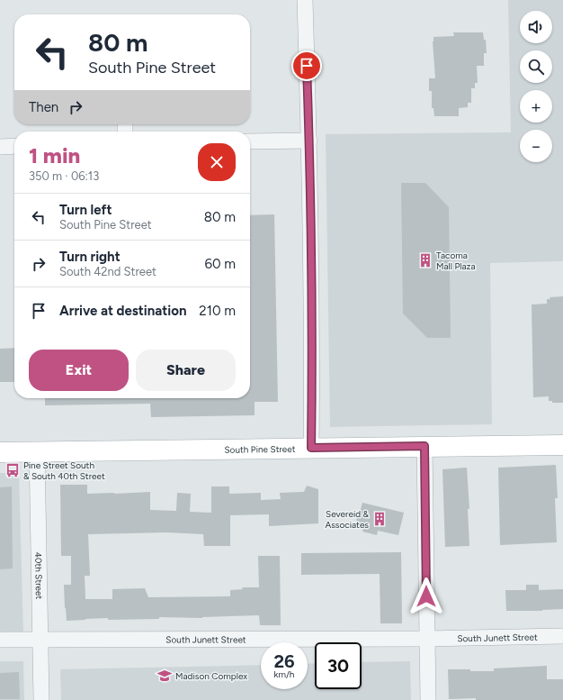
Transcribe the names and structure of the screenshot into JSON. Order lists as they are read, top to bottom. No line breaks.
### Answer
{"streets":{"main road":["South Pine Street"],"street":["40th Street","South Junett Street"]},"crossings":[["South Pine Street","40th Street"],["40th Street","South Junett Street"]],"places":{"building":["Tacoma Mall Plaza","Severeid & Associates"],"bus stop":["Pine Street South & South 40th Street"],"school or university":["Madison Complex"]},"page":{"map_buttons":["+","−"],"turn":["80 m","South Pine Street"],"then":"Then","heading":["1 min","350 m · 06:13"],"list":[{"name":"Turn left","note":"South Pine Street","value":"80 m"},{"name":"Turn right","note":"South 42nd Street","value":"60 m"},{"name":"Arrive at destination","value":"210 m"}],"buttons":["Exit","Share"],"speed":"26 km/h","limit":"30"}}
